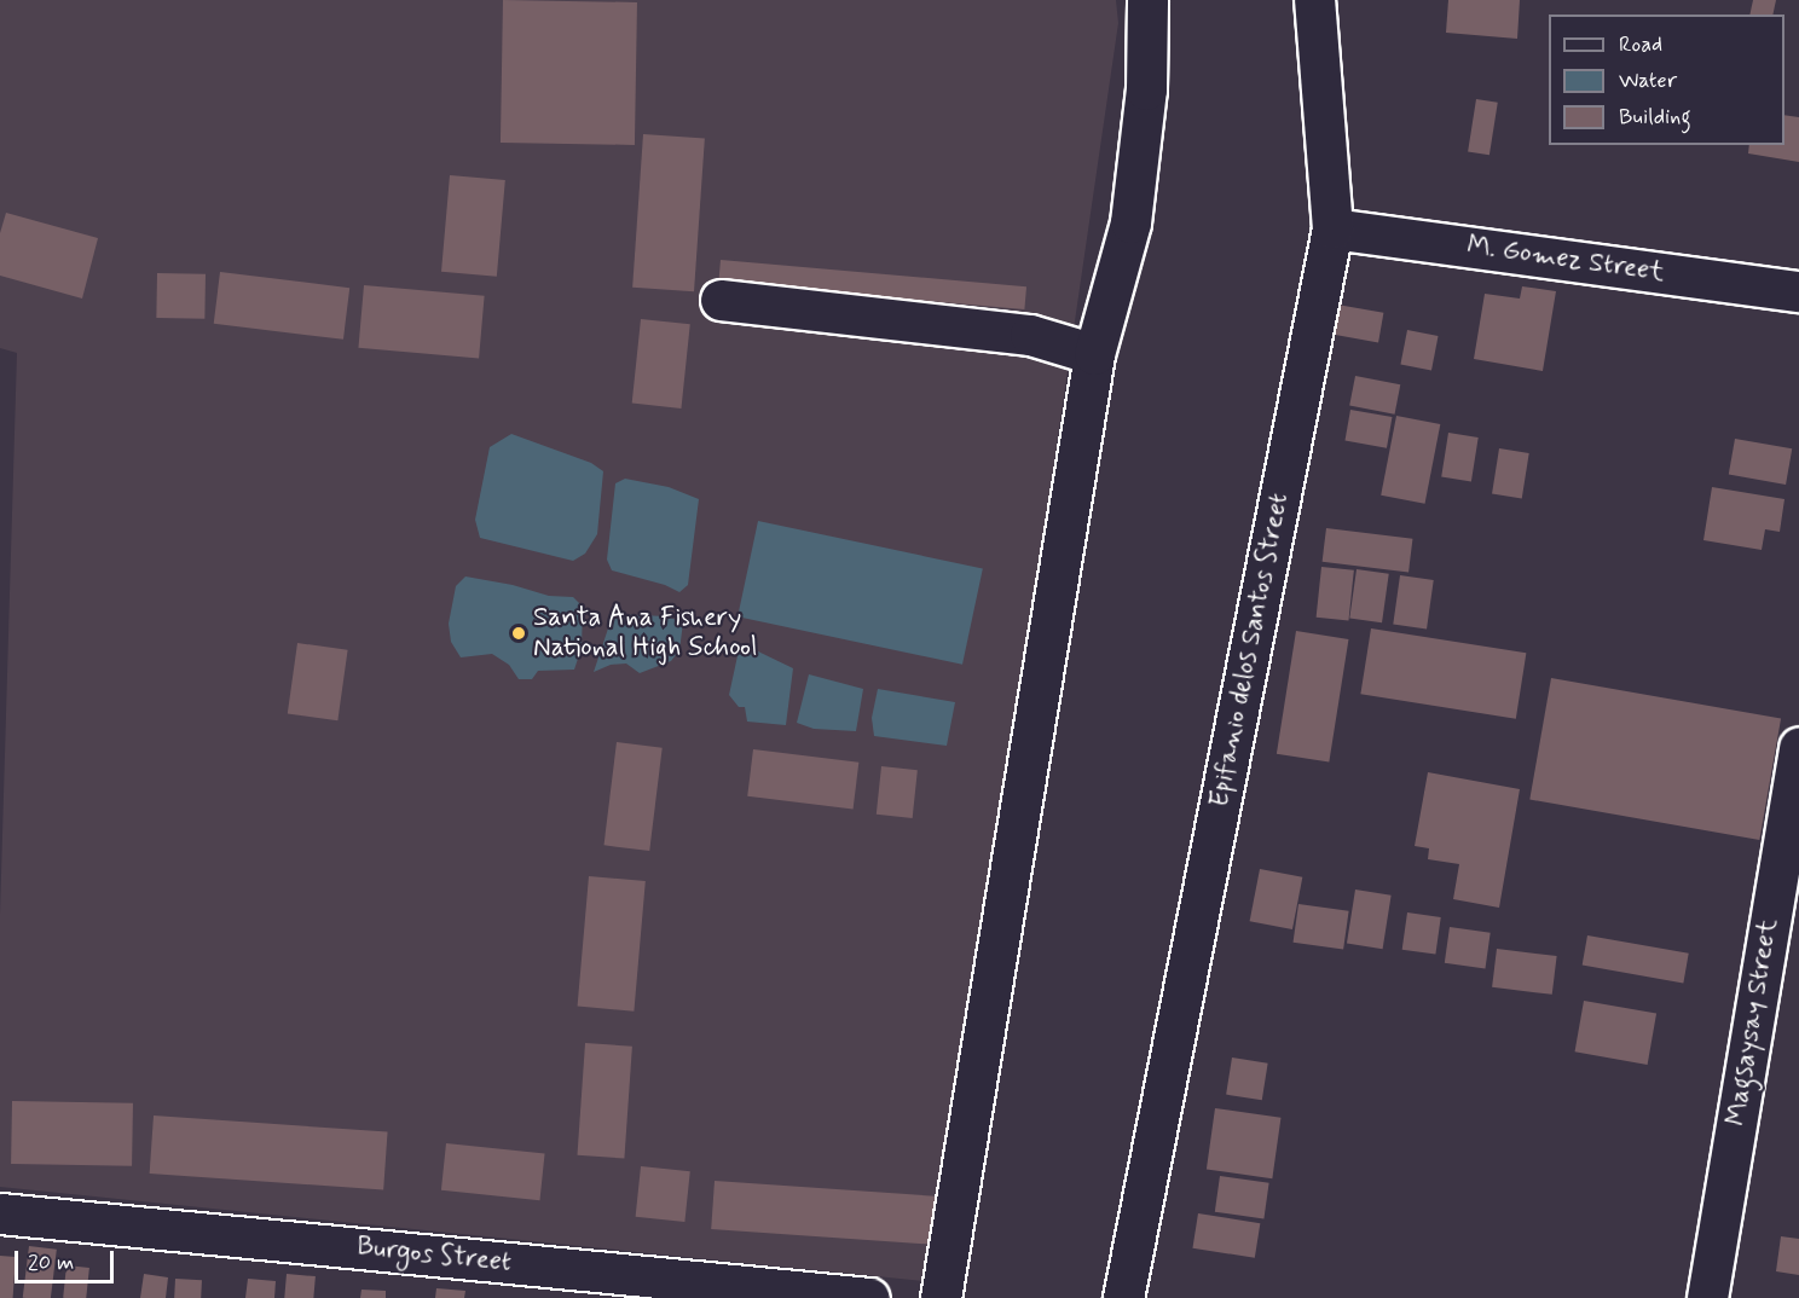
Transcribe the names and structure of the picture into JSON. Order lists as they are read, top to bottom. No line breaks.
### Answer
{"streets":{"street":["M. Gomez Street","Epifanio delos Santos Street","Magsaysay Street","Burgos Street"]},"crossings":[["M. Gomez Street","Epifanio delos Santos Street"]],"places":["Santa Ana Fishery National High School"],"legend":["Road","Water","Building"],"scale_bar":"20 m"}
